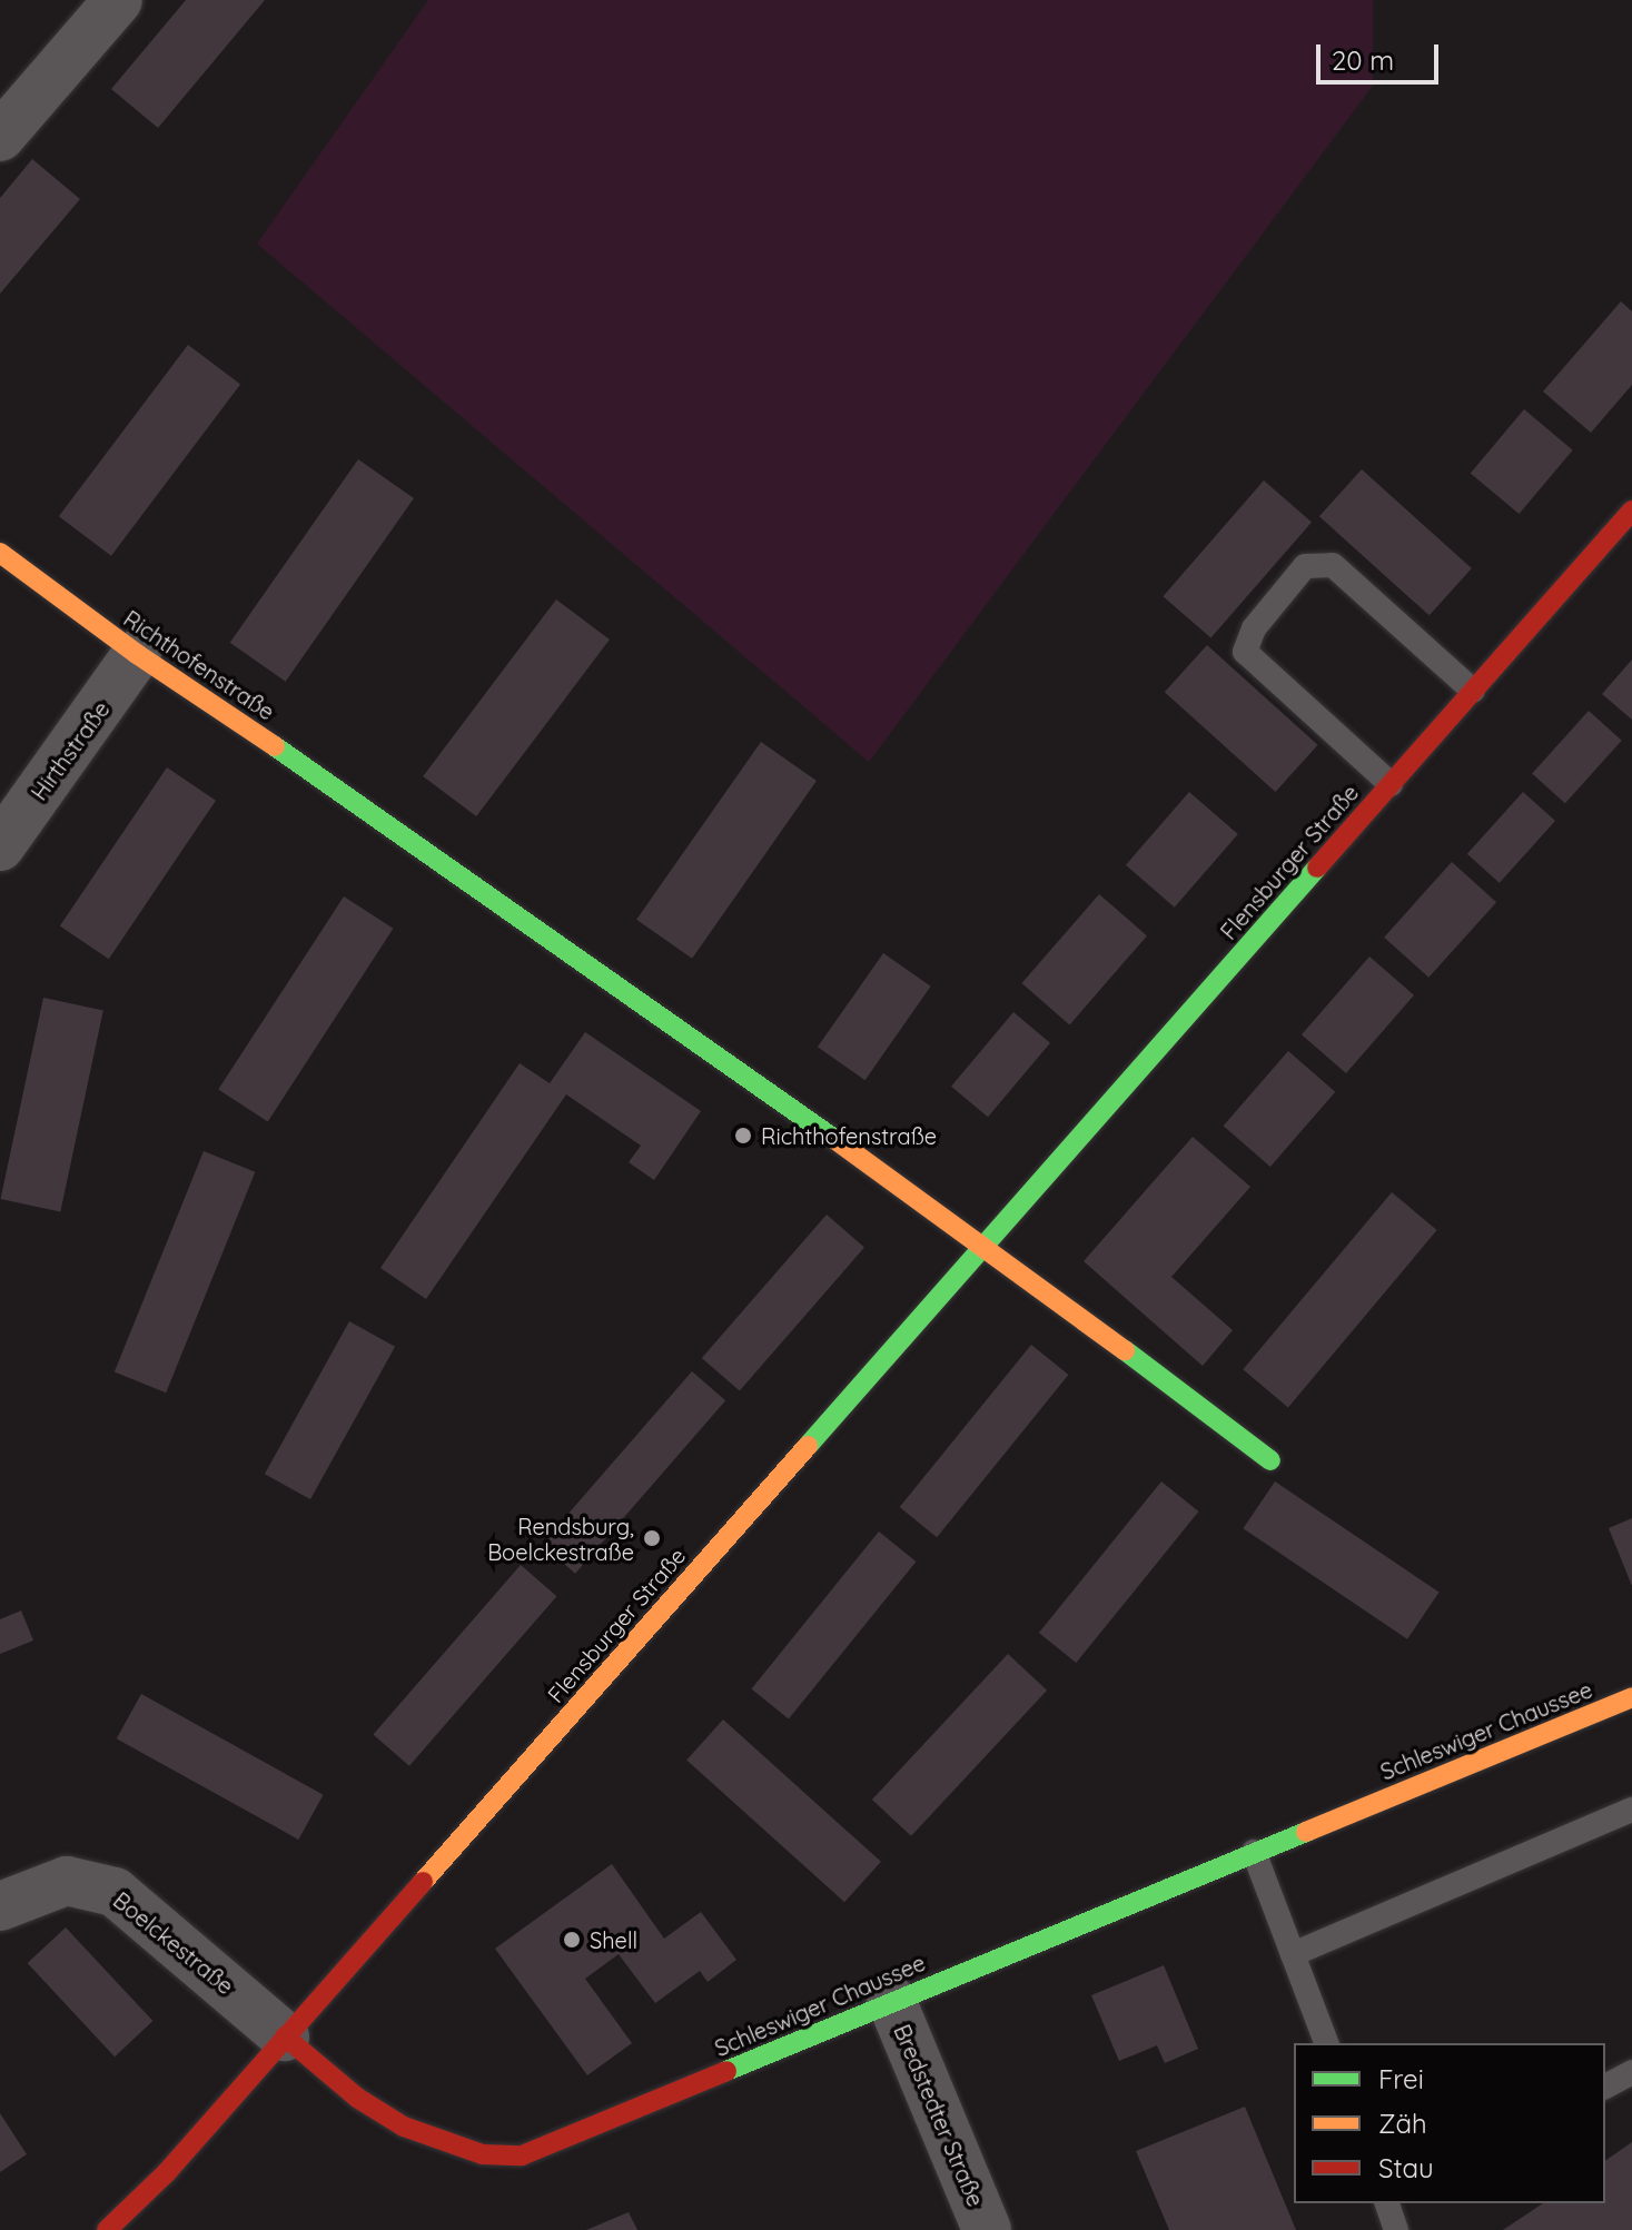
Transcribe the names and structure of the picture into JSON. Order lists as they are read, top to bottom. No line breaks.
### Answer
{"streets":{"street":["Richthofenstraße","Hirthstraße","Flensburger Straße","Schleswiger Chaussee","Boelckestraße","Bredstedter Straße"]},"crossings":[["Richthofenstraße","Hirthstraße"],["Richthofenstraße","Flensburger Straße"],["Flensburger Straße","Schleswiger Chaussee"],["Flensburger Straße","Boelckestraße"],["Schleswiger Chaussee","Boelckestraße"],["Schleswiger Chaussee","Bredstedter Straße"]],"places":["Richthofenstraße","Rendsburg, Boelckestraße","Shell"],"legend":["Frei","Zäh","Stau"],"scale_bar":"20 m"}
